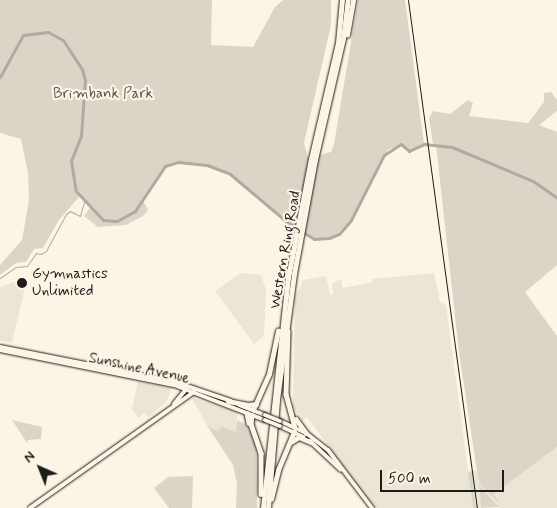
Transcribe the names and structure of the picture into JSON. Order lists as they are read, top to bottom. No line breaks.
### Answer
{"streets":{"highway":["Western Ring Road"],"main road":["Sunshine Avenue"]},"parks":["Brimbank Park"],"places":["Gymnastics Unlimited"],"scale_bar":"500 m","north":"top left"}
